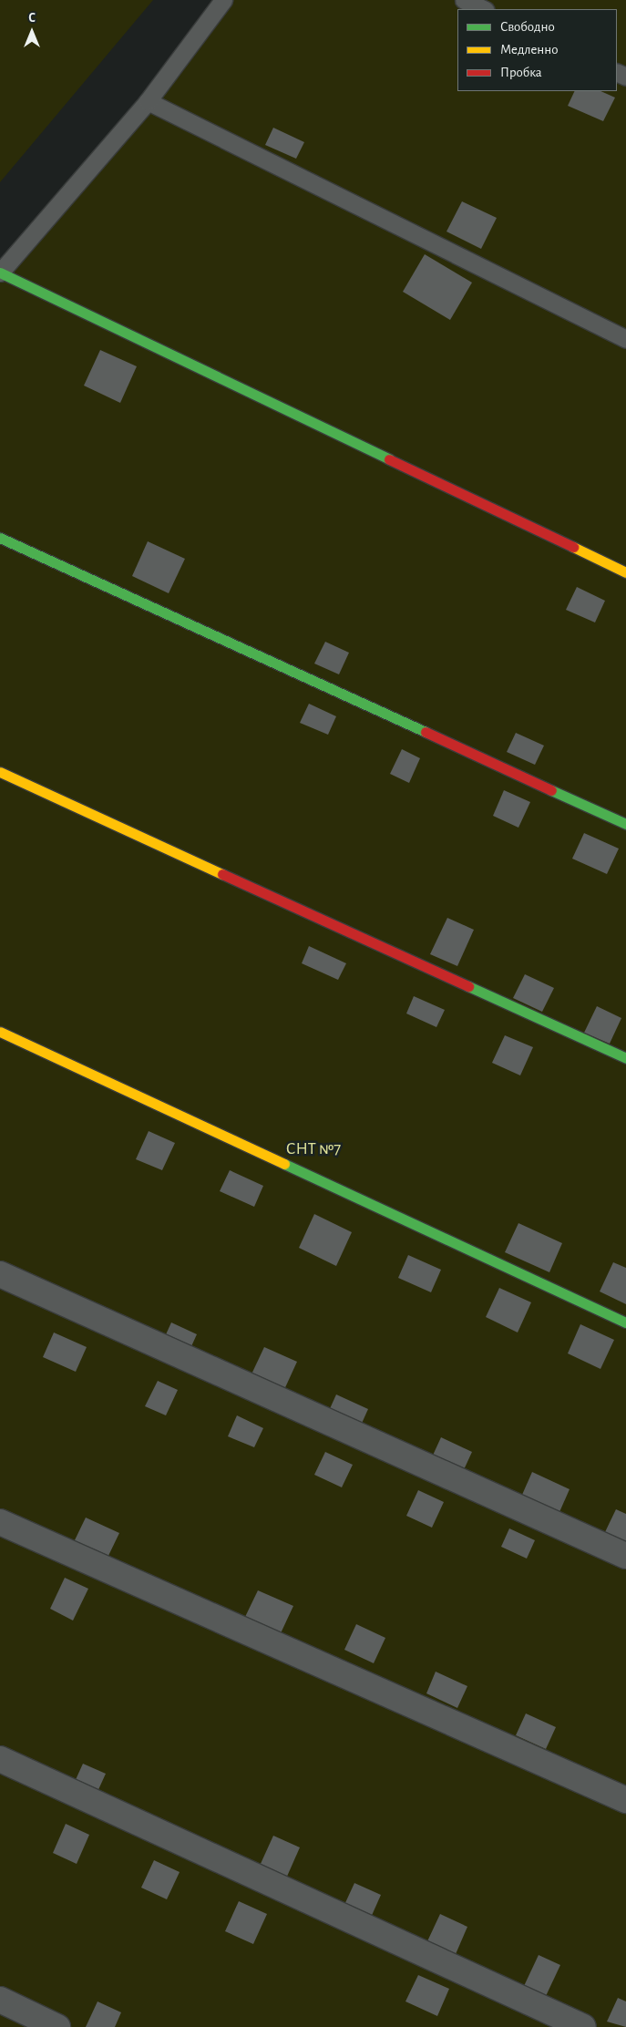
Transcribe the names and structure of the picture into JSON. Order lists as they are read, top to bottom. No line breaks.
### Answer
{"parks":["СНТ №7"],"legend":["Свободно","Медленно","Пробка"],"north":"top"}
